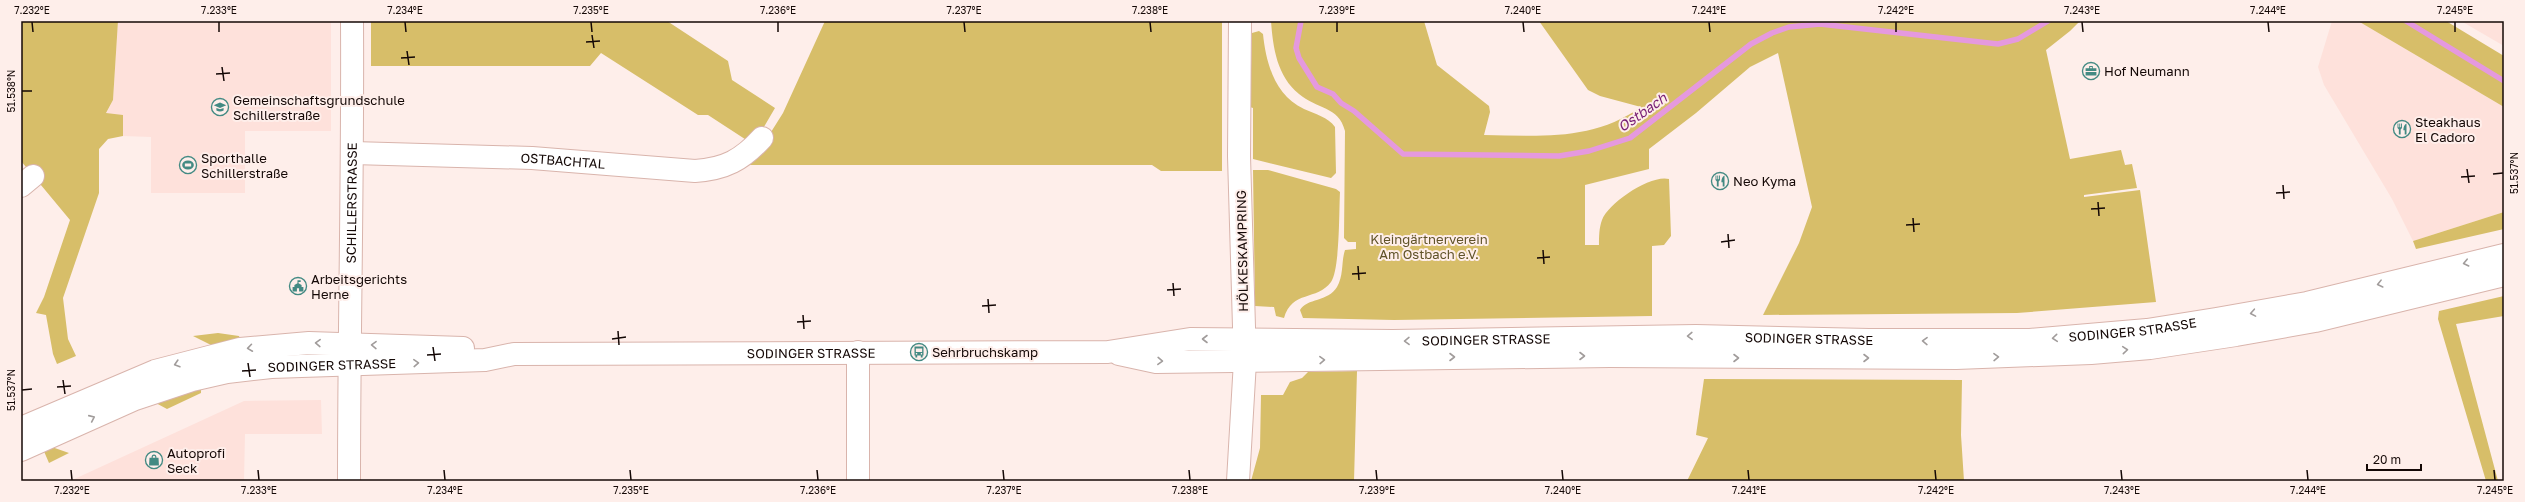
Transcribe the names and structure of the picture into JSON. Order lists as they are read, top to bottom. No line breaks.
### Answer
{"streets":{"main road":["OSTBACHTAL","SCHILLERSTRASSE","HÖLKESKAMPRING","SODINGER STRASSE"]},"crossings":[["OSTBACHTAL","SCHILLERSTRASSE"],["SCHILLERSTRASSE","SODINGER STRASSE"],["HÖLKESKAMPRING","SODINGER STRASSE"]],"water":["Ostbach"],"parks":["Kleingärtnerverein Am Ostbach e.V."],"places":{"office":["Hof Neumann"],"school or university":["Gemeinschaftsgrundschule Schillerstraße"],"restaurant":["Steakhaus El Cadoro","Neo Kyma"],"sports":["Sporthalle Schillerstraße"],"public building":["Arbeitsgerichts Herne"],"bus stop":["Sehrbruchskamp"],"shop":["Autoprofi Seck"]},"scale_bar":"20 m","coordinates":["7.232°E","7.233°E","7.234°E","7.235°E","7.236°E","7.237°E","7.238°E","7.239°E","7.240°E","7.241°E","7.242°E","7.243°E","7.244°E","7.245°E","51.538°N","51.537°N"]}
